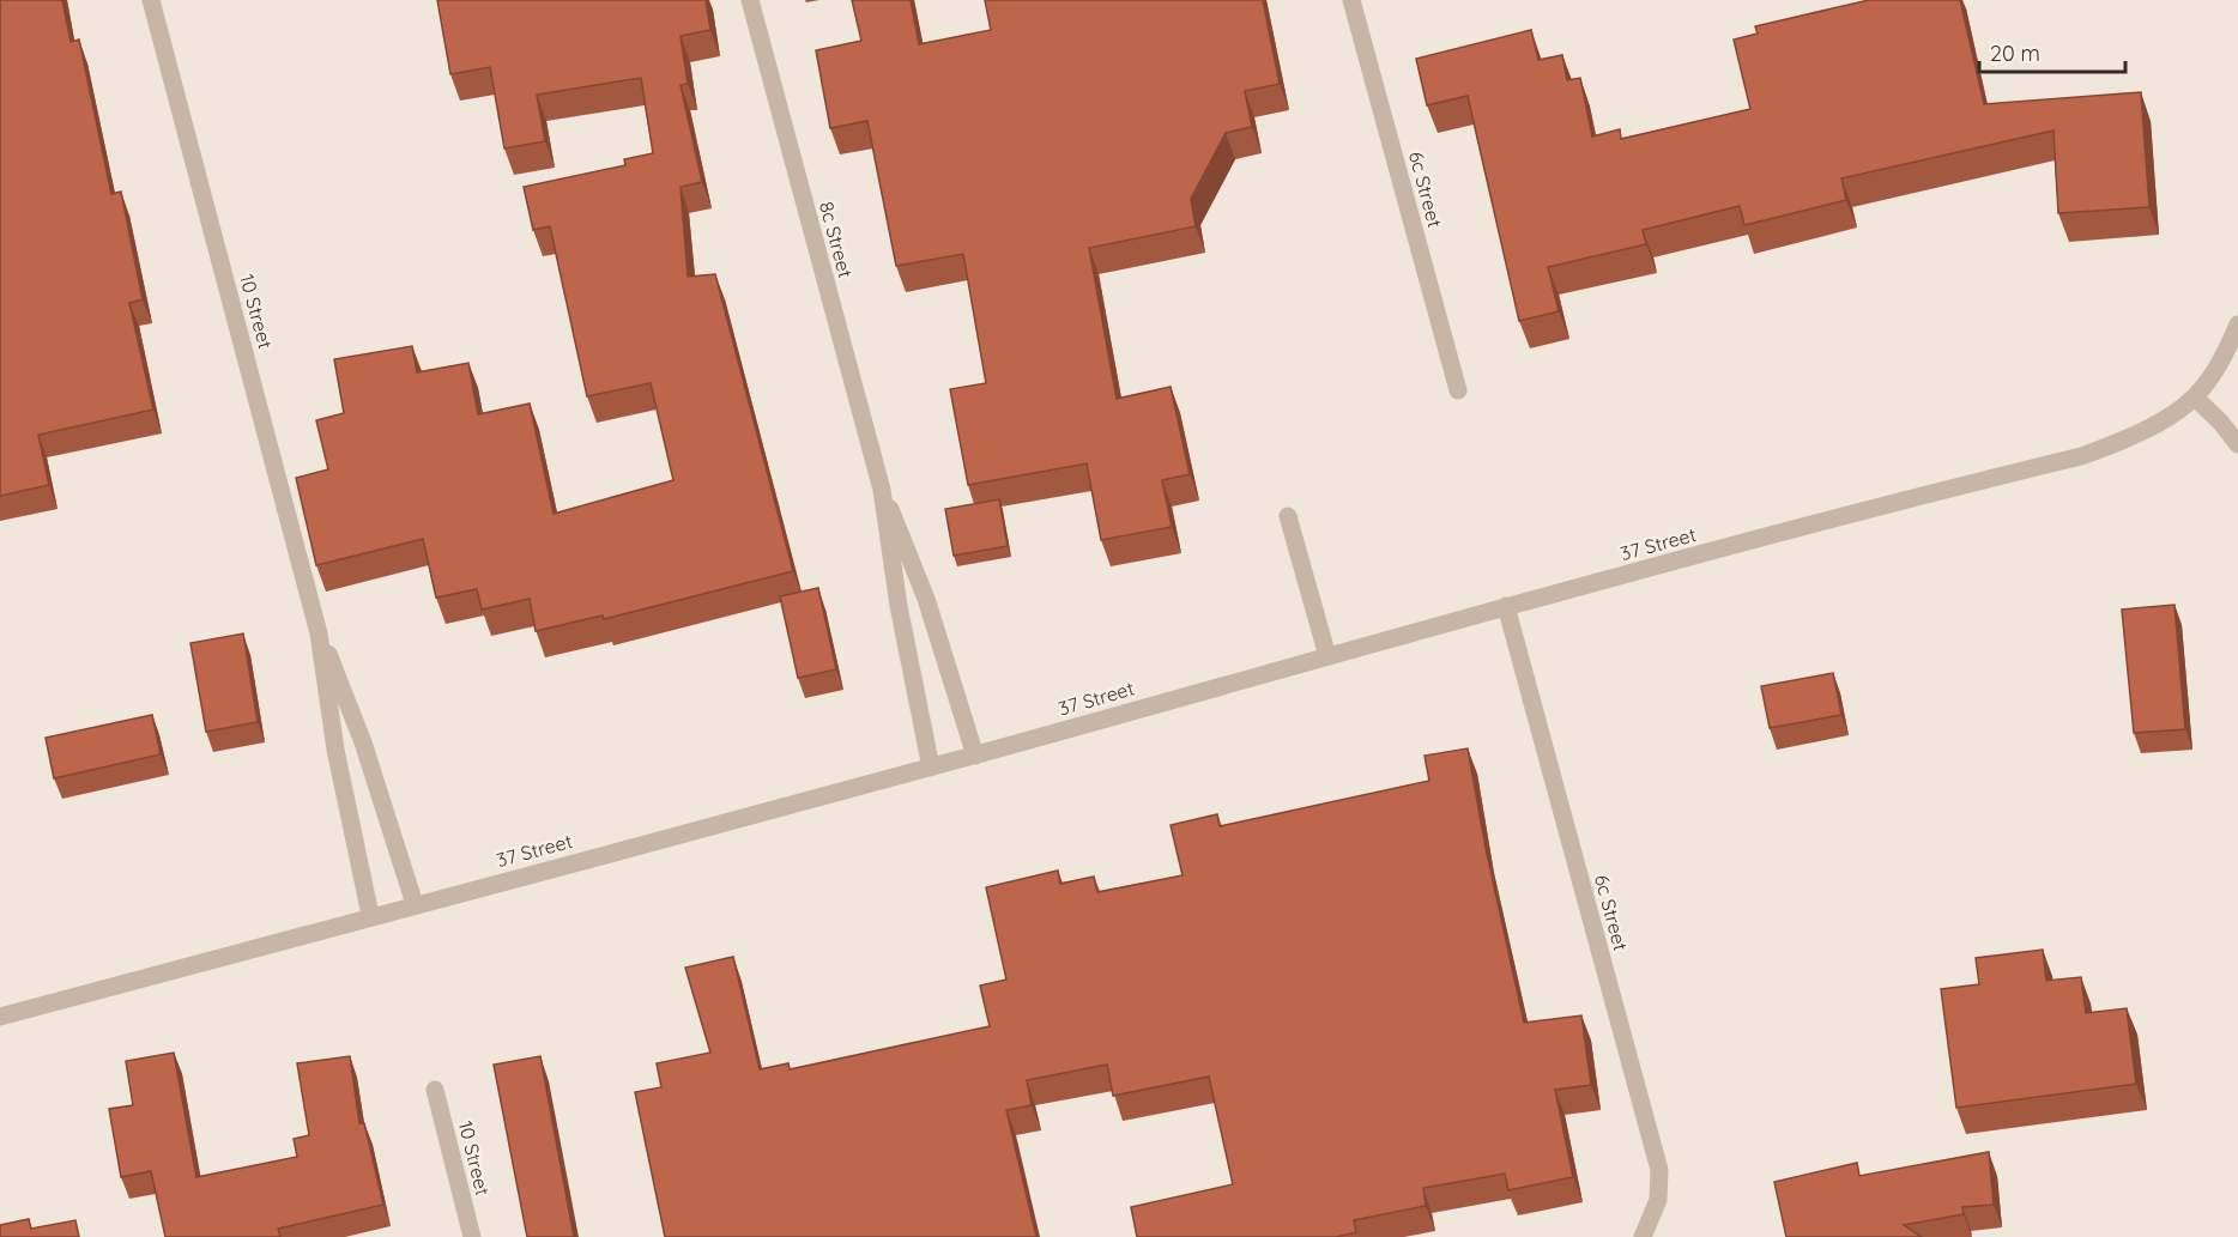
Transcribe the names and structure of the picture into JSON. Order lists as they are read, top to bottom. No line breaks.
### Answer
{"streets":{"street":["6c Street","8c Street","10 Street","37 Street"]},"crossings":[["6c Street","37 Street"],["8c Street","37 Street"],["10 Street","37 Street"]],"scale_bar":"20 m"}
